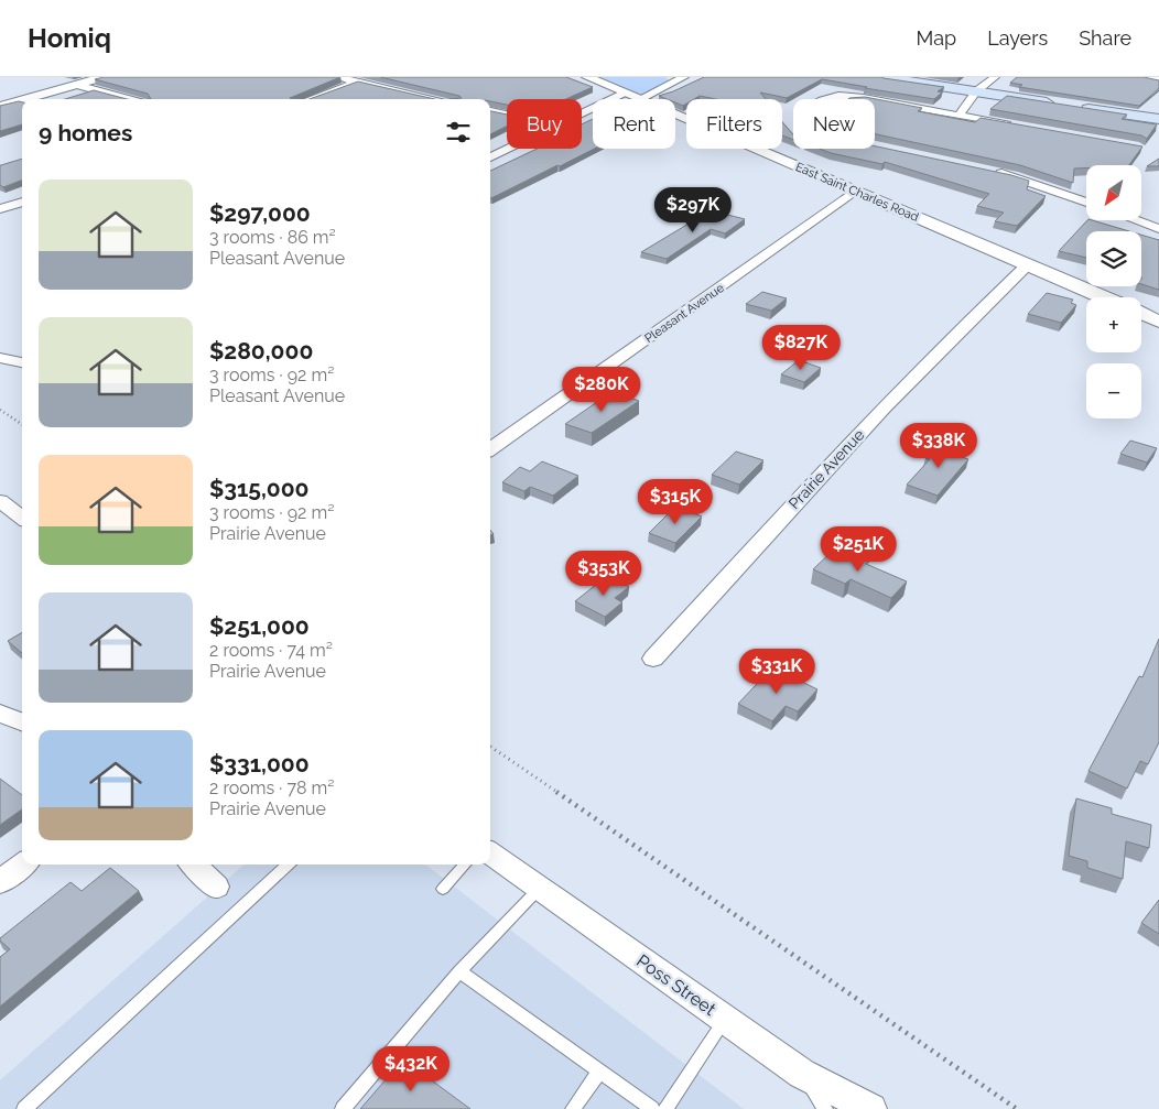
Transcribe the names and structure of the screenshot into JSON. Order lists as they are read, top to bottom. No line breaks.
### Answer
{"streets":{"street":["East Saint Charles Road","Pleasant Avenue","Prairie Avenue","Poss Street"]},"crossings":[["East Saint Charles Road","Pleasant Avenue"],["East Saint Charles Road","Prairie Avenue"]],"north":"bottom left","page":{"header":"Homiq","nav":["Map","Layers","Share"],"chip":["Buy","Rent","Filters","New"],"heading":"9 homes","map_buttons":["+","−"],"list":[{"name":"$297,000","note":"3 rooms · 86 m² · Pleasant Avenue"},{"name":"$280,000","note":"3 rooms · 92 m² · Pleasant Avenue"},{"name":"$315,000","note":"3 rooms · 92 m² · Prairie Avenue"},{"name":"$251,000","note":"2 rooms · 74 m² · Prairie Avenue"},{"name":"$331,000","note":"2 rooms · 78 m² · Prairie Avenue"}],"price":["$297K","$827K","$280K","$338K","$315K","$251K","$353K","$331K","$432K"]}}
